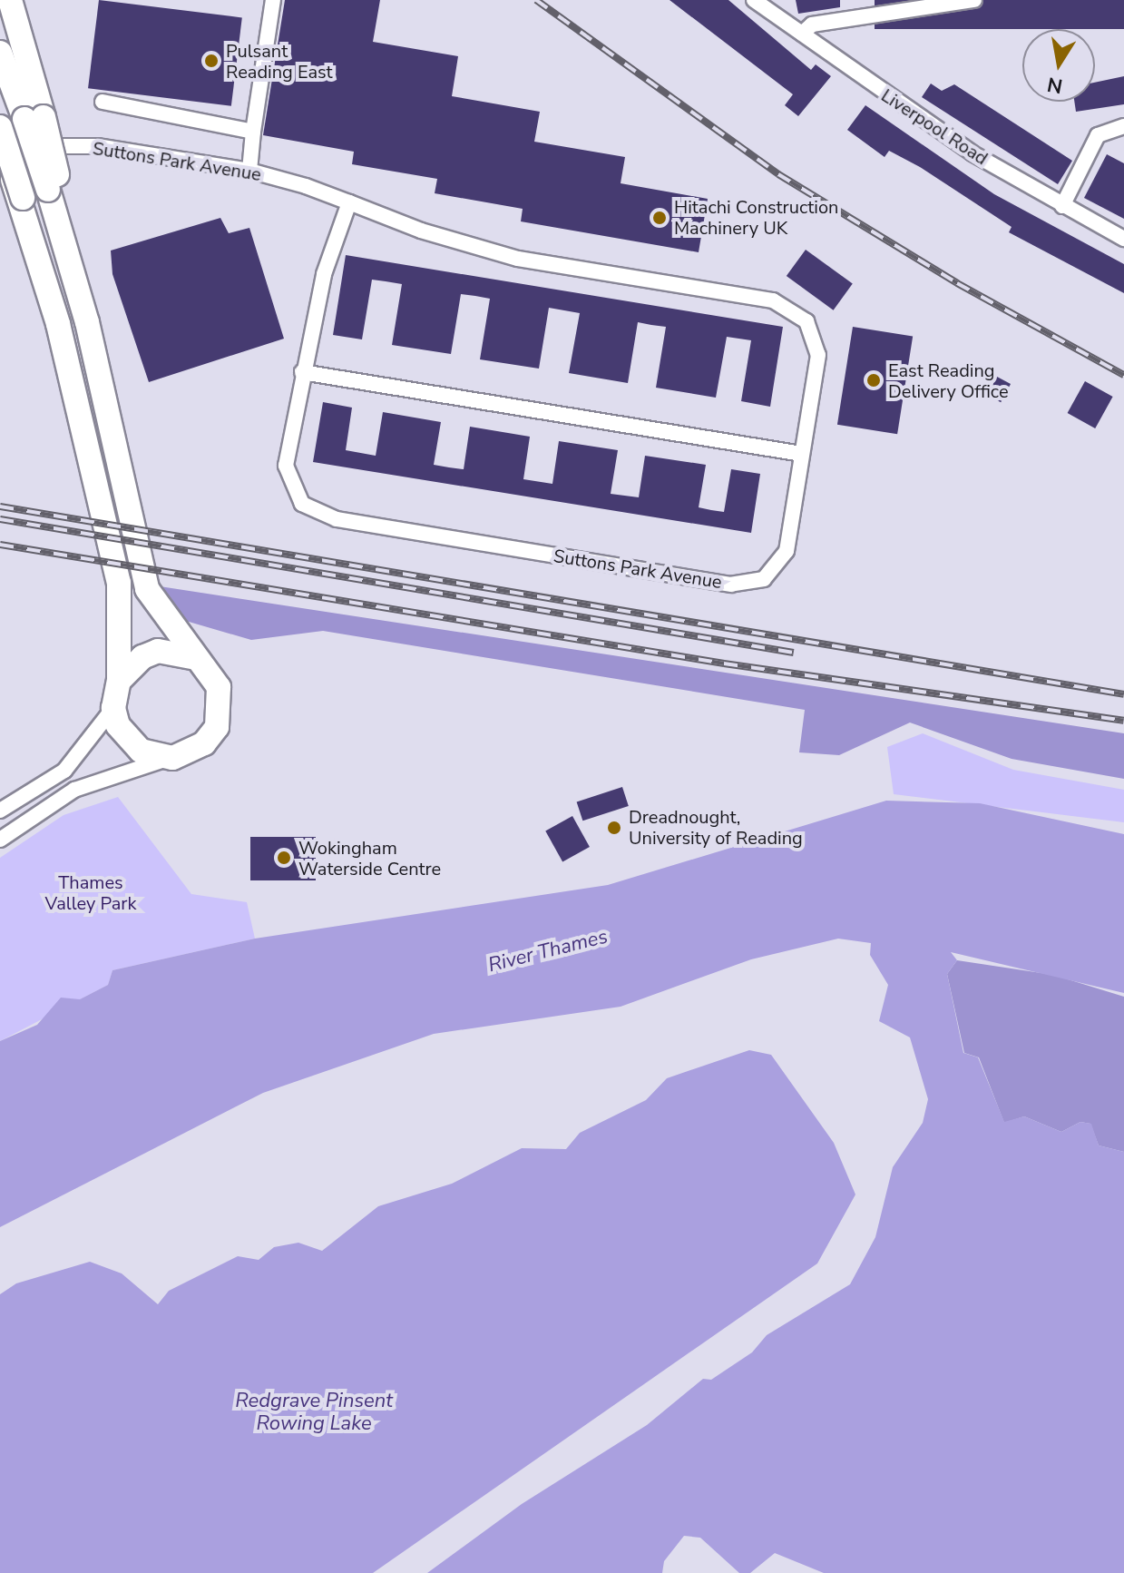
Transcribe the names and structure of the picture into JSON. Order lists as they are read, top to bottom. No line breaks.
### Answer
{"streets":{"street":["Liverpool Road","Suttons Park Avenue"]},"water":["River Thames","Redgrave Pinsent Rowing Lake"],"parks":["Thames Valley Park"],"places":["Pulsant Reading East","Hitachi Construction Machinery UK","East Reading Delivery Office","Dreadnought, University of Reading","Wokingham Waterside Centre"],"north":"bottom"}
